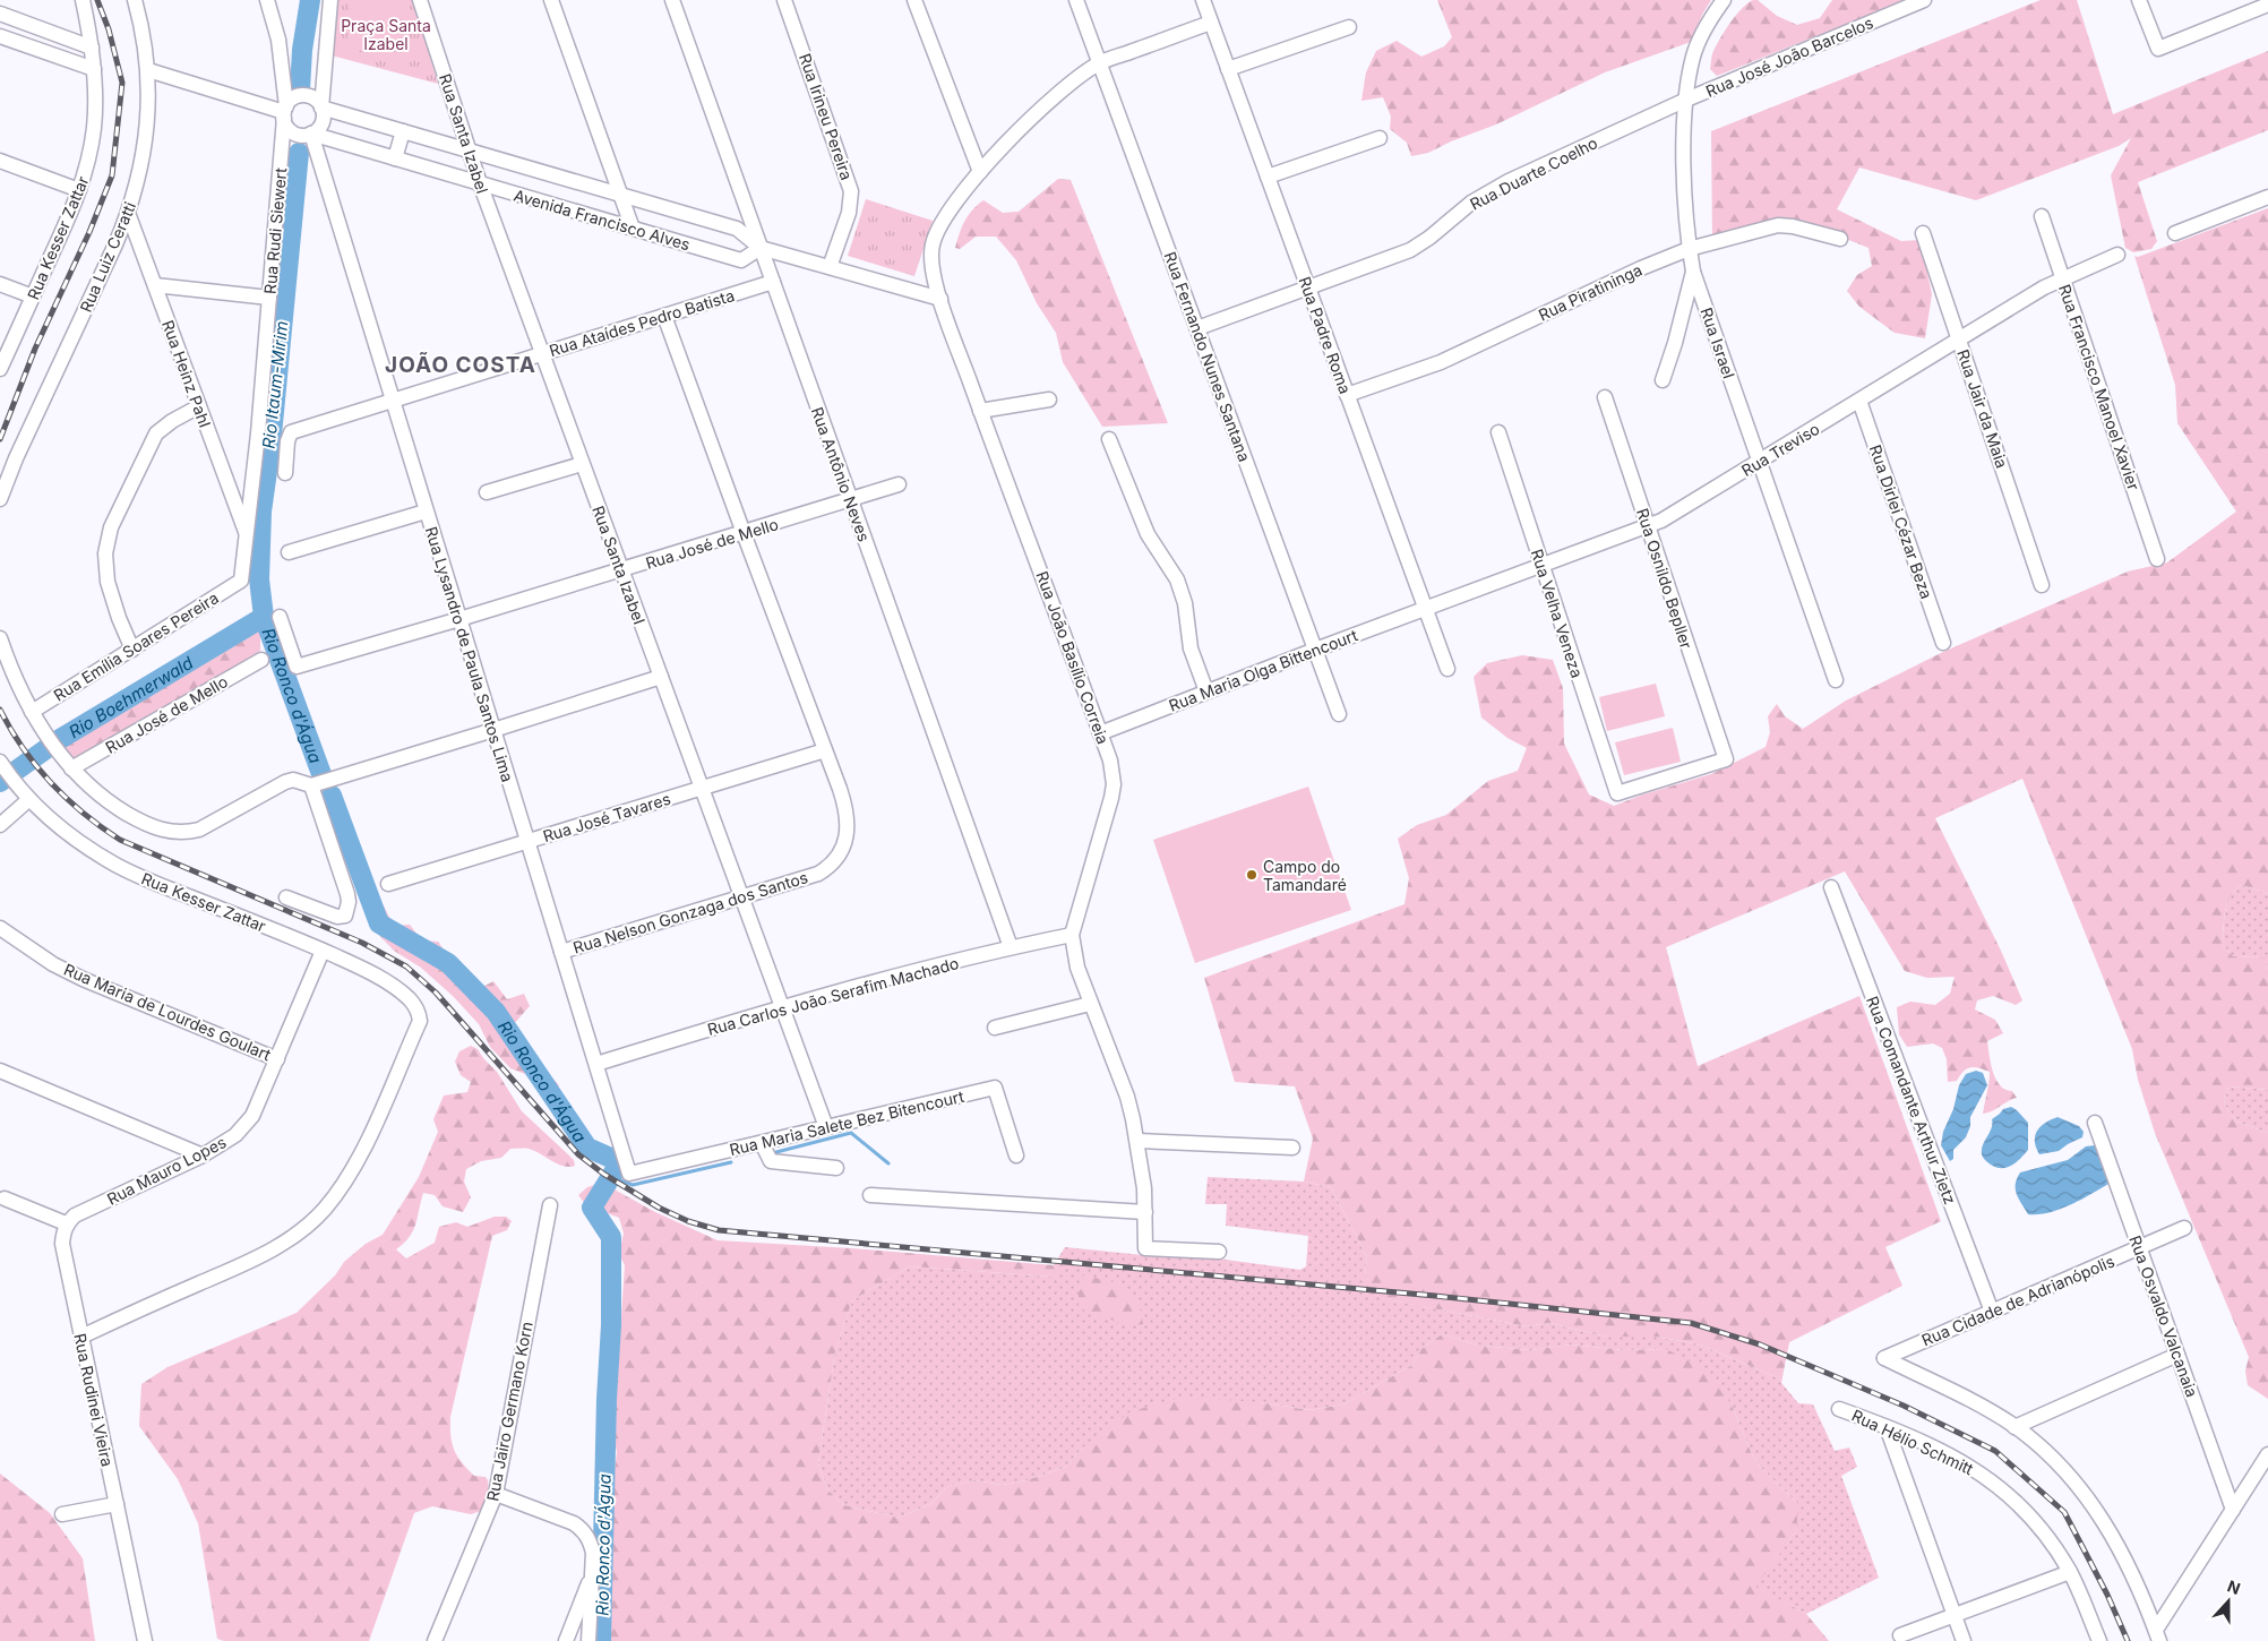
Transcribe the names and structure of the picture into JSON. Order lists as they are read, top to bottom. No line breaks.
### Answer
{"streets":{"street":["Rua José João Barcelos","Rua Irineu Pereira","Rua Santa Izabel","Rua Duarte Coelho","Avenida Francisco Alves","Rua Rudi Siewert","Rua Kesser Zattar","Rua Luiz Ceratti","Rua Piratininga","Rua Ataídes Pedro Batista","Rua Padre Roma","Rua Israel","Rua Fernando Nunes Santana","Rua Heinz Pahl","Rua Francisco Manoel Xavier","Rua Jair da Maia","Rua Treviso","Rua Antônio Neves","Rua Dirlei Cézar Beza","Rua José de Mello","Rua Osnildo Bepller","Rua Velha Veneza","Rua Emília Soares Pereira","Rua Lysandro de Paula Santos Lima","Rua João Basílio Correia","Rua Maria Olga Bittencourt","Rua José Tavares","Rua Nelson Gonzaga dos Santos","Rua Carlos João Serafim Machado","Rua Maria de Lourdes Goulart","Rua Comandante Arthur Zietz","Rua Maria Salete Bez Bitencourt","Rua Mauro Lopes","Rua Cidade de Adrianópolis","Rua Osvaldo Valcanaia","Rua Rudinei Vieira","Rua Jairo Germano Korn","Rua Hélio Schmitt"]},"crossings":[["Rua José João Barcelos","Rua Duarte Coelho"],["Rua José João Barcelos","Rua Israel"],["Rua Irineu Pereira","Avenida Francisco Alves"],["Rua Santa Izabel","Avenida Francisco Alves"],["Rua Santa Izabel","Rua Ataídes Pedro Batista"],["Rua Santa Izabel","Rua José de Mello"],["Rua Santa Izabel","Rua José Tavares"],["Rua Santa Izabel","Rua Nelson Gonzaga dos Santos"],["Rua Santa Izabel","Rua Carlos João Serafim Machado"],["Rua Santa Izabel","Rua Maria Salete Bez Bitencourt"],["Rua Duarte Coelho","Rua Padre Roma"],["Rua Duarte Coelho","Rua Israel"],["Rua Duarte Coelho","Rua Fernando Nunes Santana"],["Avenida Francisco Alves","Rua Rudi Siewert"],["Avenida Francisco Alves","Rua Antônio Neves"],["Avenida Francisco Alves","Rua Lysandro de Paula Santos Lima"],["Avenida Francisco Alves","Rua João Basílio Correia"],["Rua Rudi Siewert","Rua Heinz Pahl"],["Rua Rudi Siewert","Rua Emília Soares Pereira"],["Rua Rudi Siewert","Rua Lysandro de Paula Santos Lima"],["Rua Kesser Zattar","Rua Mauro Lopes"],["Rua Kesser Zattar","Rua Rudinei Vieira"],["Rua Luiz Ceratti","Rua Heinz Pahl"],["Rua Piratininga","Rua Padre Roma"],["Rua Piratininga","Rua Israel"],["Rua Ataídes Pedro Batista","Rua Antônio Neves"],["Rua Ataídes Pedro Batista","Rua Lysandro de Paula Santos Lima"],["Rua Padre Roma","Rua Treviso"],["Rua Padre Roma","Rua João Basílio Correia"],["Rua Padre Roma","Rua Maria Olga Bittencourt"],["Rua Israel","Rua Treviso"],["Rua Fernando Nunes Santana","Rua João Basílio Correia"],["Rua Fernando Nunes Santana","Rua Maria Olga Bittencourt"],["Rua Francisco Manoel Xavier","Rua Treviso"],["Rua Jair da Maia","Rua Treviso"],["Rua Treviso","Rua Dirlei Cézar Beza"],["Rua Treviso","Rua Osnildo Bepller"],["Rua Treviso","Rua Velha Veneza"],["Rua Treviso","Rua Maria Olga Bittencourt"],["Rua Antônio Neves","Rua José de Mello"],["Rua Antônio Neves","Rua Carlos João Serafim Machado"],["Rua José de Mello","Rua Lysandro de Paula Santos Lima"],["Rua Osnildo Bepller","Rua Velha Veneza"],["Rua Lysandro de Paula Santos Lima","Rua José Tavares"],["Rua Lysandro de Paula Santos Lima","Rua Nelson Gonzaga dos Santos"],["Rua Lysandro de Paula Santos Lima","Rua Carlos João Serafim Machado"],["Rua Lysandro de Paula Santos Lima","Rua Maria Salete Bez Bitencourt"],["Rua João Basílio Correia","Rua Maria Olga Bittencourt"],["Rua João Basílio Correia","Rua Carlos João Serafim Machado"],["Rua José Tavares","Rua Nelson Gonzaga dos Santos"],["Rua Maria de Lourdes Goulart","Rua Mauro Lopes"],["Rua Comandante Arthur Zietz","Rua Cidade de Adrianópolis"],["Rua Mauro Lopes","Rua Rudinei Vieira"],["Rua Cidade de Adrianópolis","Rua Osvaldo Valcanaia"]],"districts":["JOÃO COSTA"],"water":["Rio Itaum-Mirim","Rio Ronco d'Água","Rio Boehmerwald"],"parks":["Praça Santa Izabel"],"places":["Campo do Tamandaré"],"north":"top"}
